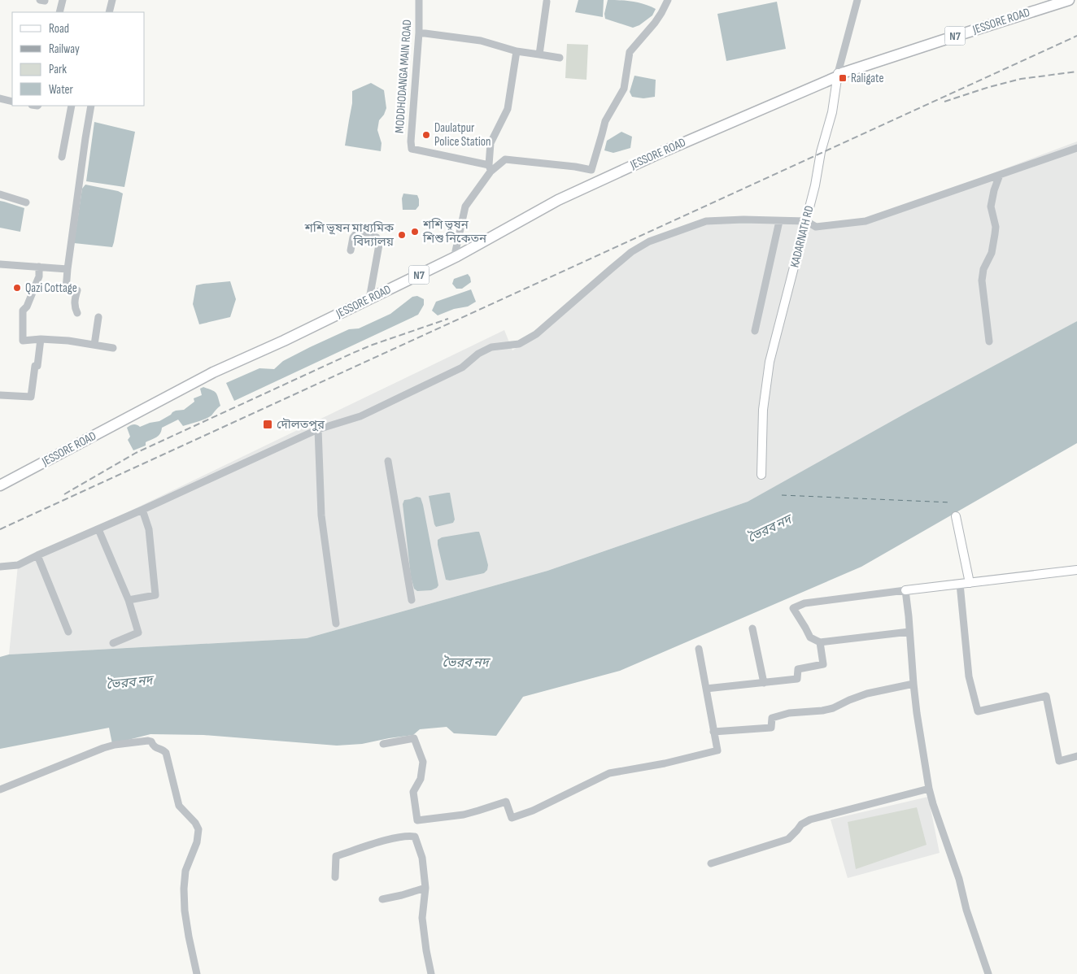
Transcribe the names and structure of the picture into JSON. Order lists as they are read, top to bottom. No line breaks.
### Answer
{"streets":{"highway":["JESSORE ROAD","N7"],"main road":["KADARNATH RD"],"street":["MODDHODANGA MAIN ROAD"]},"crossings":[["JESSORE ROAD","KADARNATH RD"]],"water":["ভৈরব নদ"],"places":{"transit":["Raligate","দৌলতপুর"],"other":["Daulatpur Police Station","শশি ভূষন শিশু নিকেতন","শশি ভূষন মাধ্যমিক বিদ্যালয়","Qazi Cottage"]},"legend":["Road","Railway","Park","Water"]}
